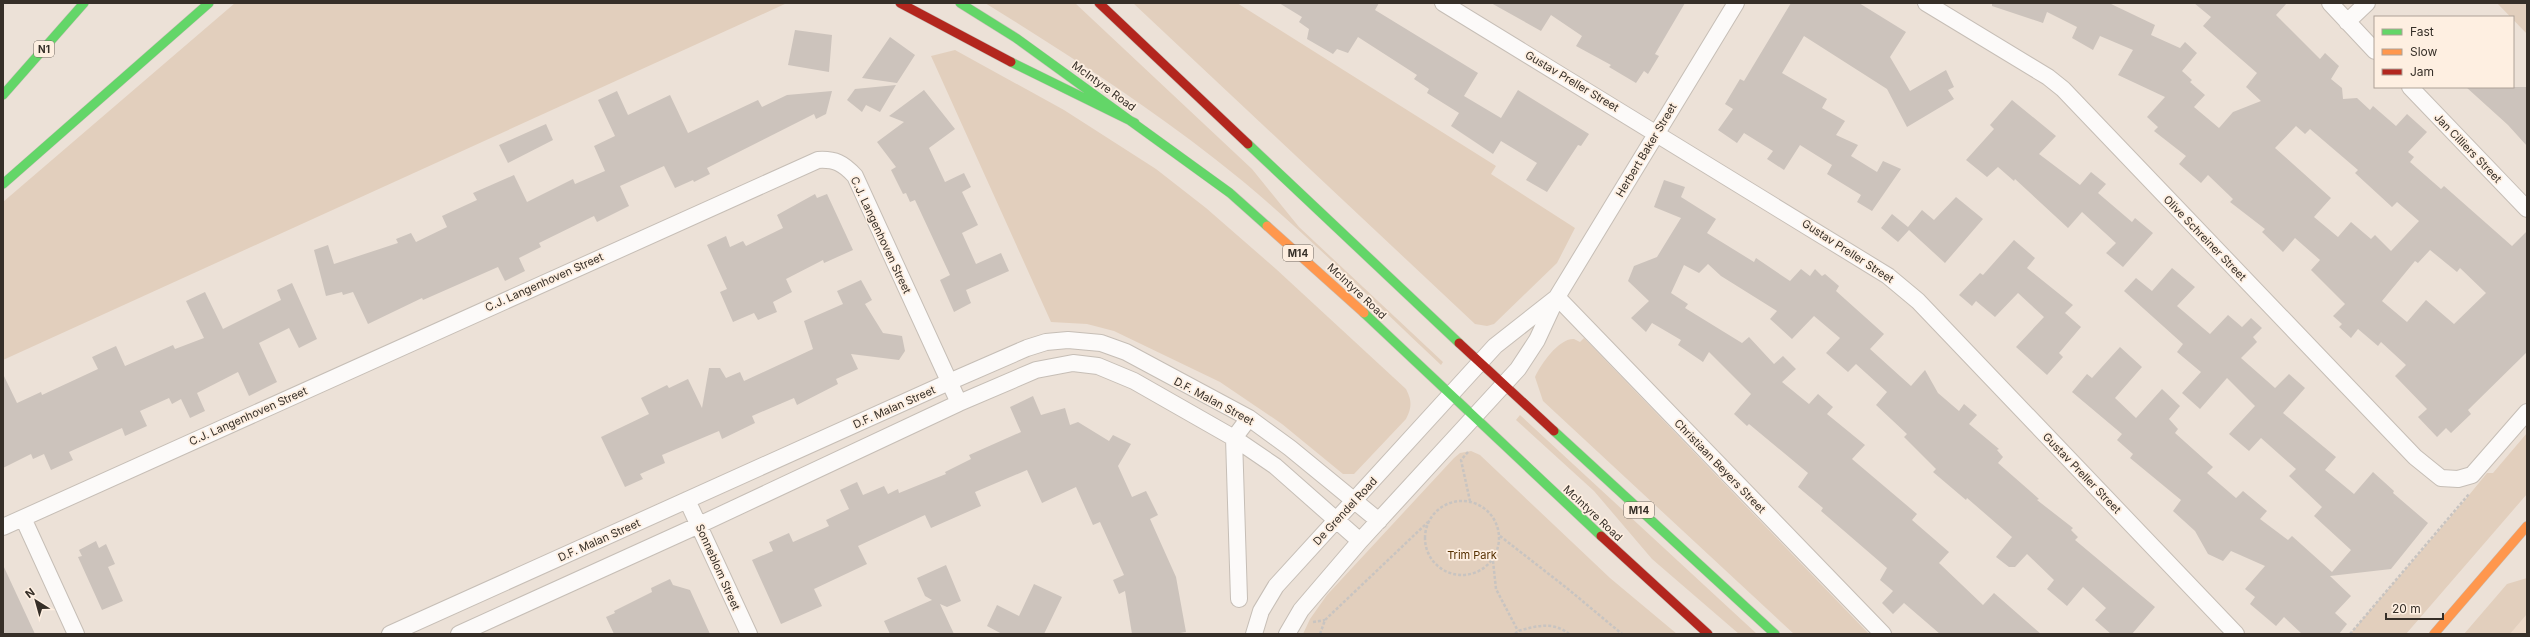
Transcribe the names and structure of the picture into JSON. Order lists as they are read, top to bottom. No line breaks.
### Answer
{"streets":{"main road":["N1","McIntyre Road","M14"],"street":["Gustav Preller Street","Jan Cilliers Street","Herbert Baker Street","C.J. Langenhoven Street","Olive Schreiner Street","D.F. Malan Street","Christiaan Beyers Street","De Grendel Road","Sonneblom Street"]},"crossings":[["Gustav Preller Street","Herbert Baker Street"],["McIntyre Road","Herbert Baker Street"],["McIntyre Road","De Grendel Road"],["Herbert Baker Street","M14"],["Herbert Baker Street","Christiaan Beyers Street"],["Herbert Baker Street","De Grendel Road"],["C.J. Langenhoven Street","D.F. Malan Street"],["M14","De Grendel Road"],["D.F. Malan Street","De Grendel Road"],["D.F. Malan Street","Sonneblom Street"]],"parks":["Trim Park"],"legend":["Fast","Slow","Jam"],"scale_bar":"20 m","north":"top left"}
